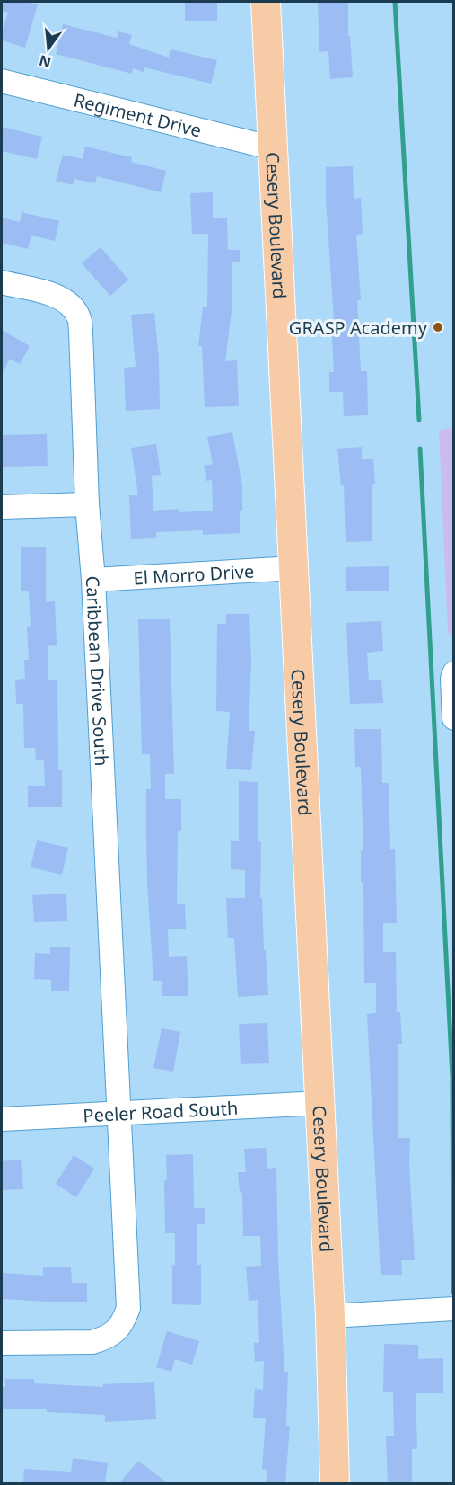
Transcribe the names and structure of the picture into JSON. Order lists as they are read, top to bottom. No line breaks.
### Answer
{"streets":{"main road":["Cesery Boulevard"],"street":["Regiment Drive","El Morro Drive","Caribbean Drive South","Peeler Road South"]},"crossings":[["Regiment Drive","Cesery Boulevard"],["Cesery Boulevard","El Morro Drive"],["Cesery Boulevard","Peeler Road South"],["El Morro Drive","Caribbean Drive South"],["Caribbean Drive South","Peeler Road South"]],"places":["GRASP Academy"],"north":"bottom"}
